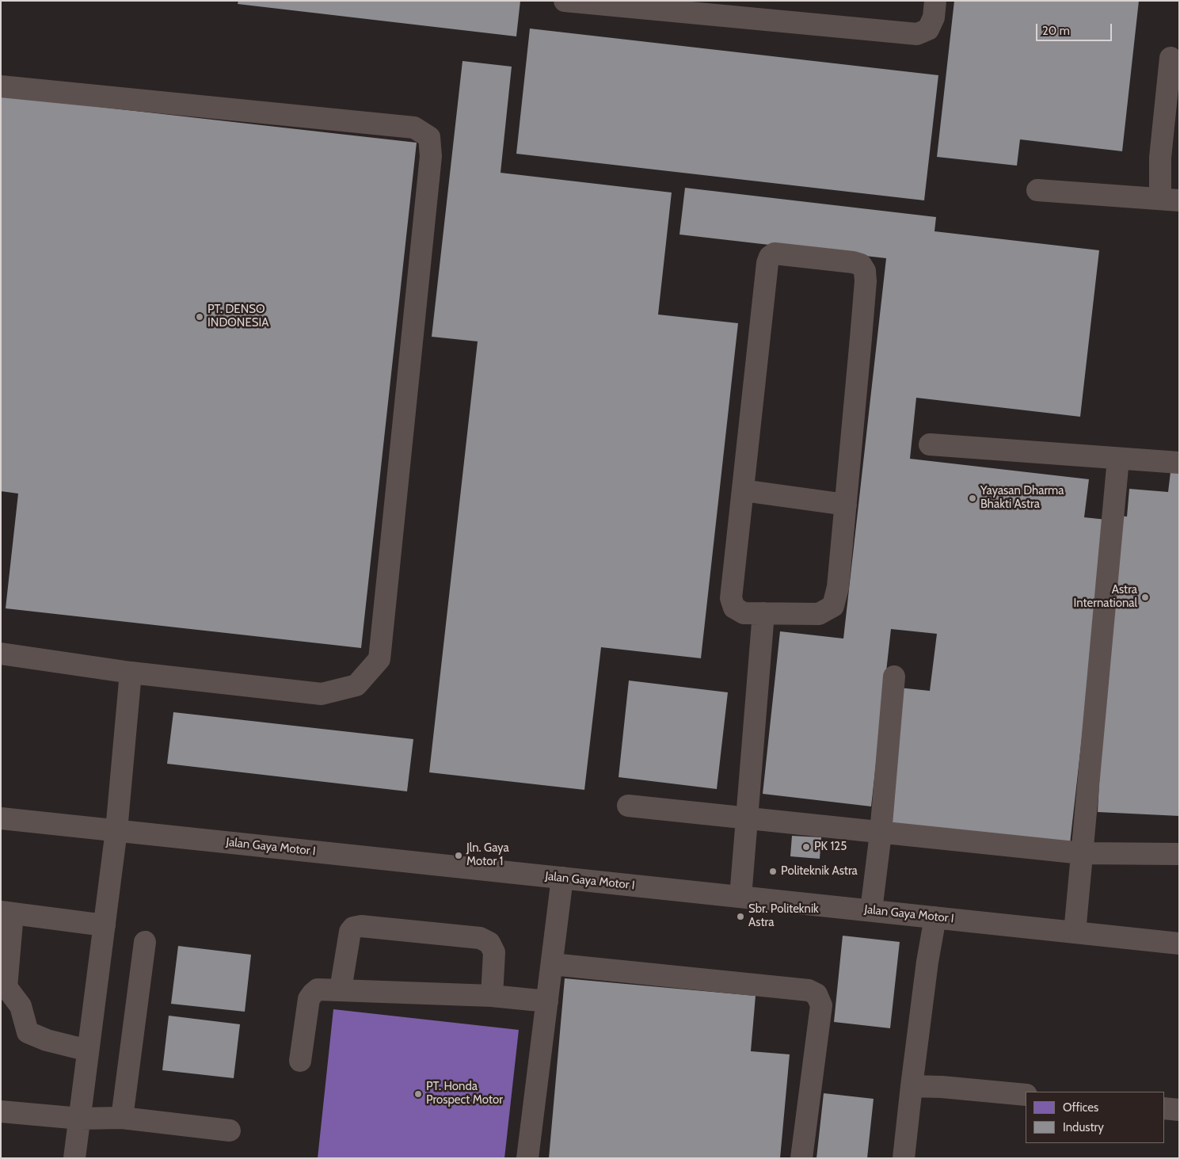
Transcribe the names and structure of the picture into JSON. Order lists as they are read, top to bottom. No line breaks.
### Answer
{"streets":{"street":["Jalan Gaya Motor I"]},"places":["PT. DENSO INDONESIA","Yayasan Dharma Bhakti Astra","Astra International","PK 125","Jln. Gaya Motor 1","Politeknik Astra","Sbr. Politeknik Astra","PT. Honda Prospect Motor"],"legend":["Offices","Industry"],"scale_bar":"20 m"}
